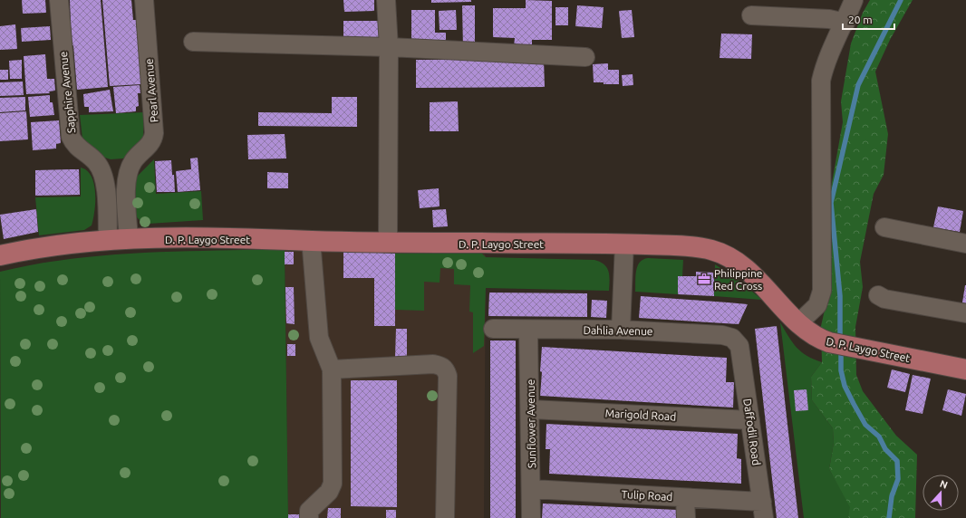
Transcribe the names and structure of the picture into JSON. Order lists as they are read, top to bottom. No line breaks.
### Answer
{"streets":{"main road":["D. P. Laygo Street"],"street":["Pearl Avenue","Sapphire Avenue","Dahlia Avenue","Marigold Road","Sunflower Avenue","Daffodil Road","Tulip Road"]},"crossings":[["Dahlia Avenue","Sunflower Avenue"],["Dahlia Avenue","Daffodil Road"],["Marigold Road","Sunflower Avenue"],["Marigold Road","Daffodil Road"],["Sunflower Avenue","Tulip Road"],["Daffodil Road","Tulip Road"]],"places":{"office":["Philippine Red Cross"]},"scale_bar":"20 m","north":"top"}
